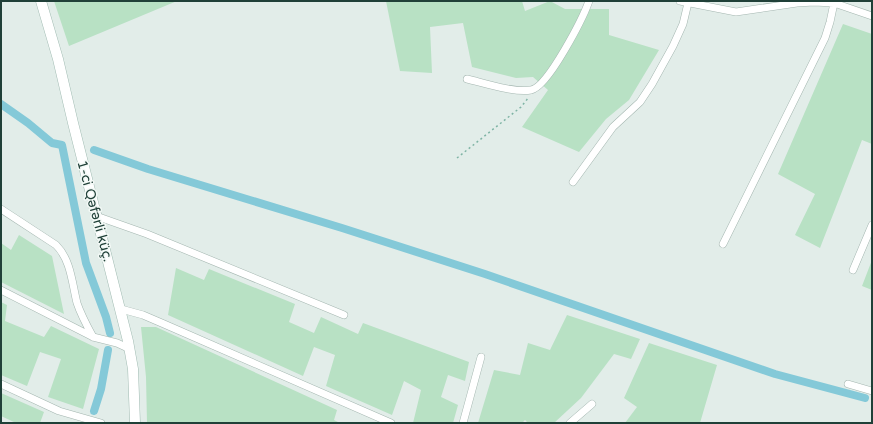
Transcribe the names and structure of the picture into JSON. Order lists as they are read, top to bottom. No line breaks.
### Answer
{"streets":{"street":["1-ci Qəfərli küç."]}}
